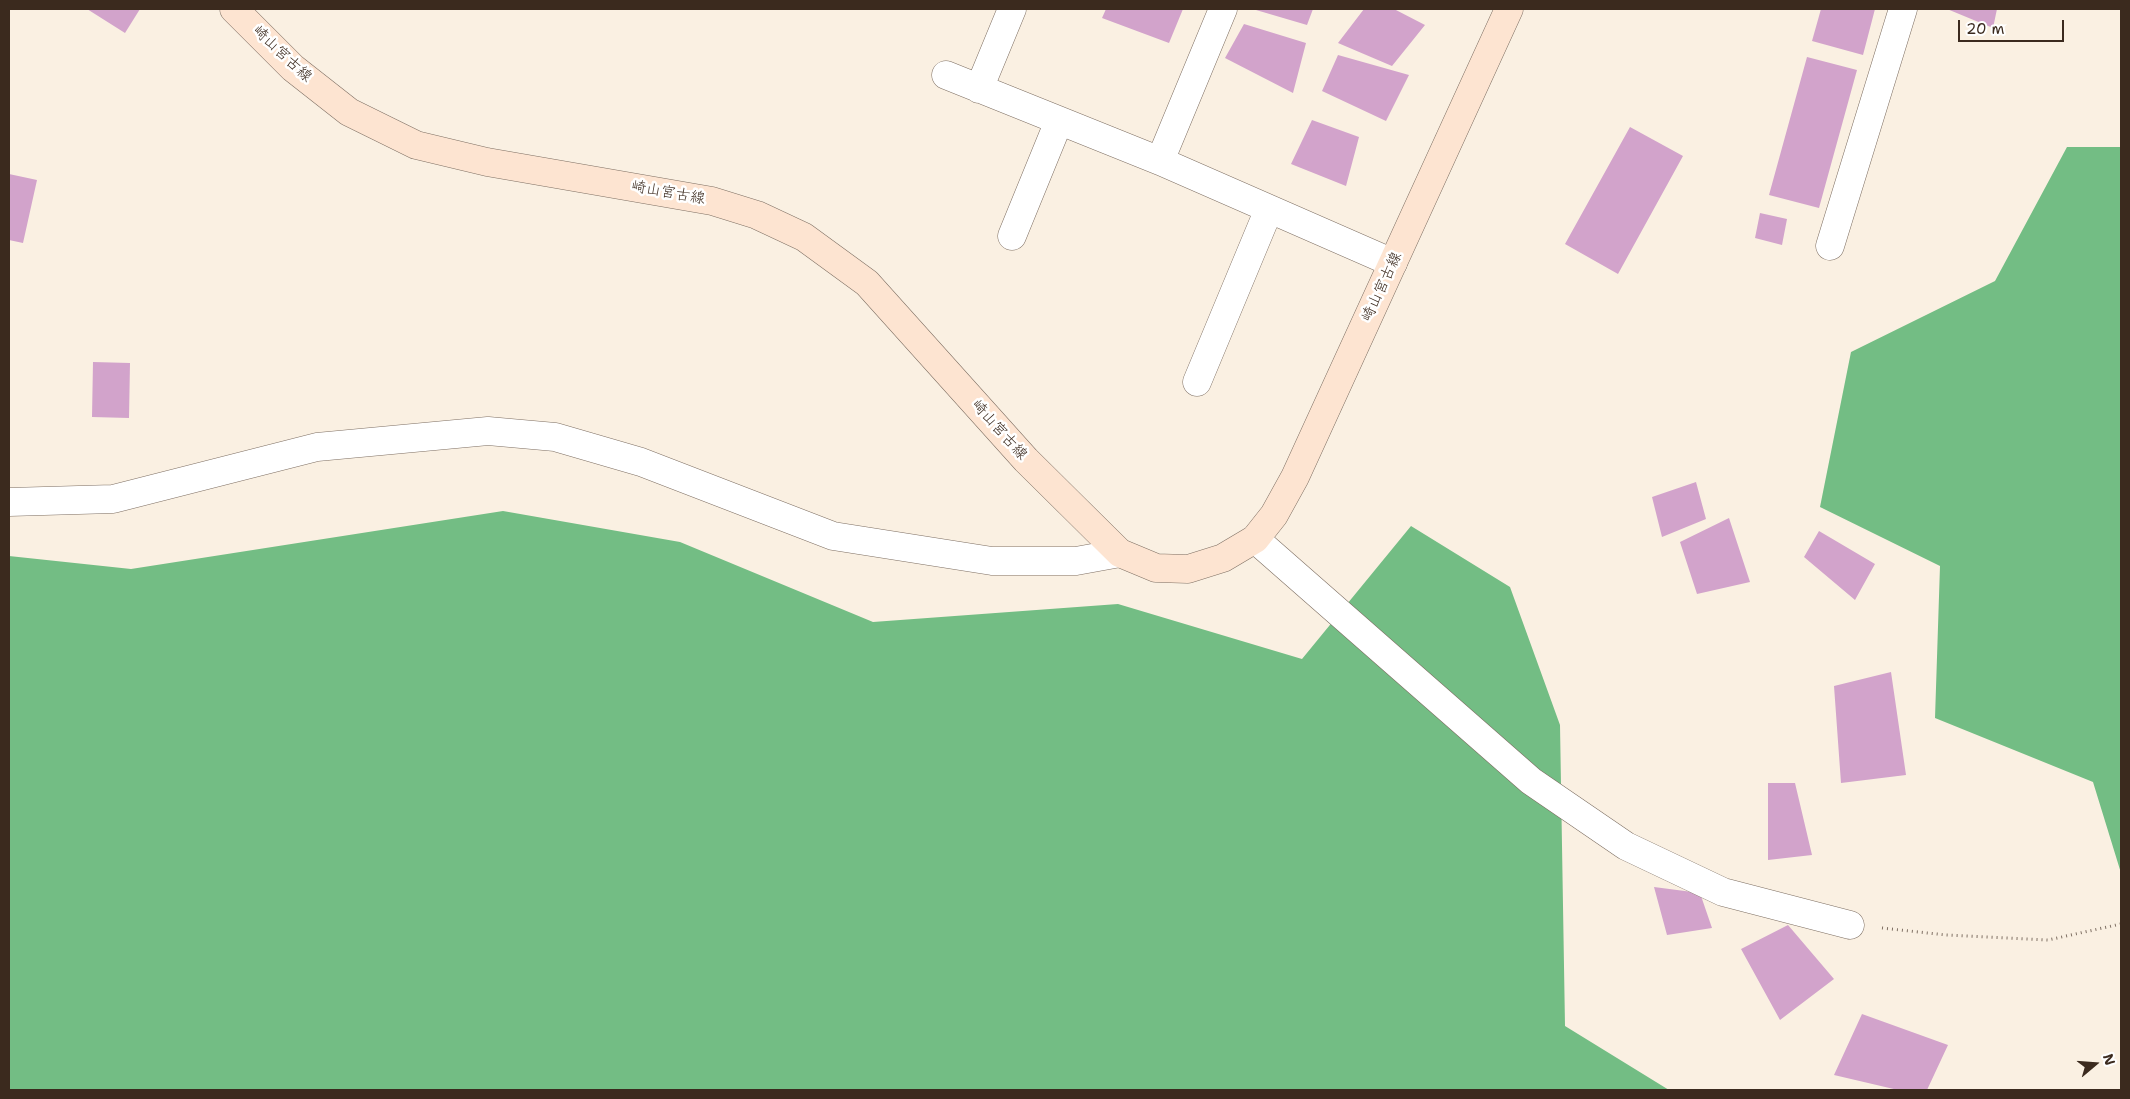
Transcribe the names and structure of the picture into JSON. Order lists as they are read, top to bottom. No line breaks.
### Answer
{"streets":{"main road":["崎山宮古線"]},"scale_bar":"20 m","north":"right"}
